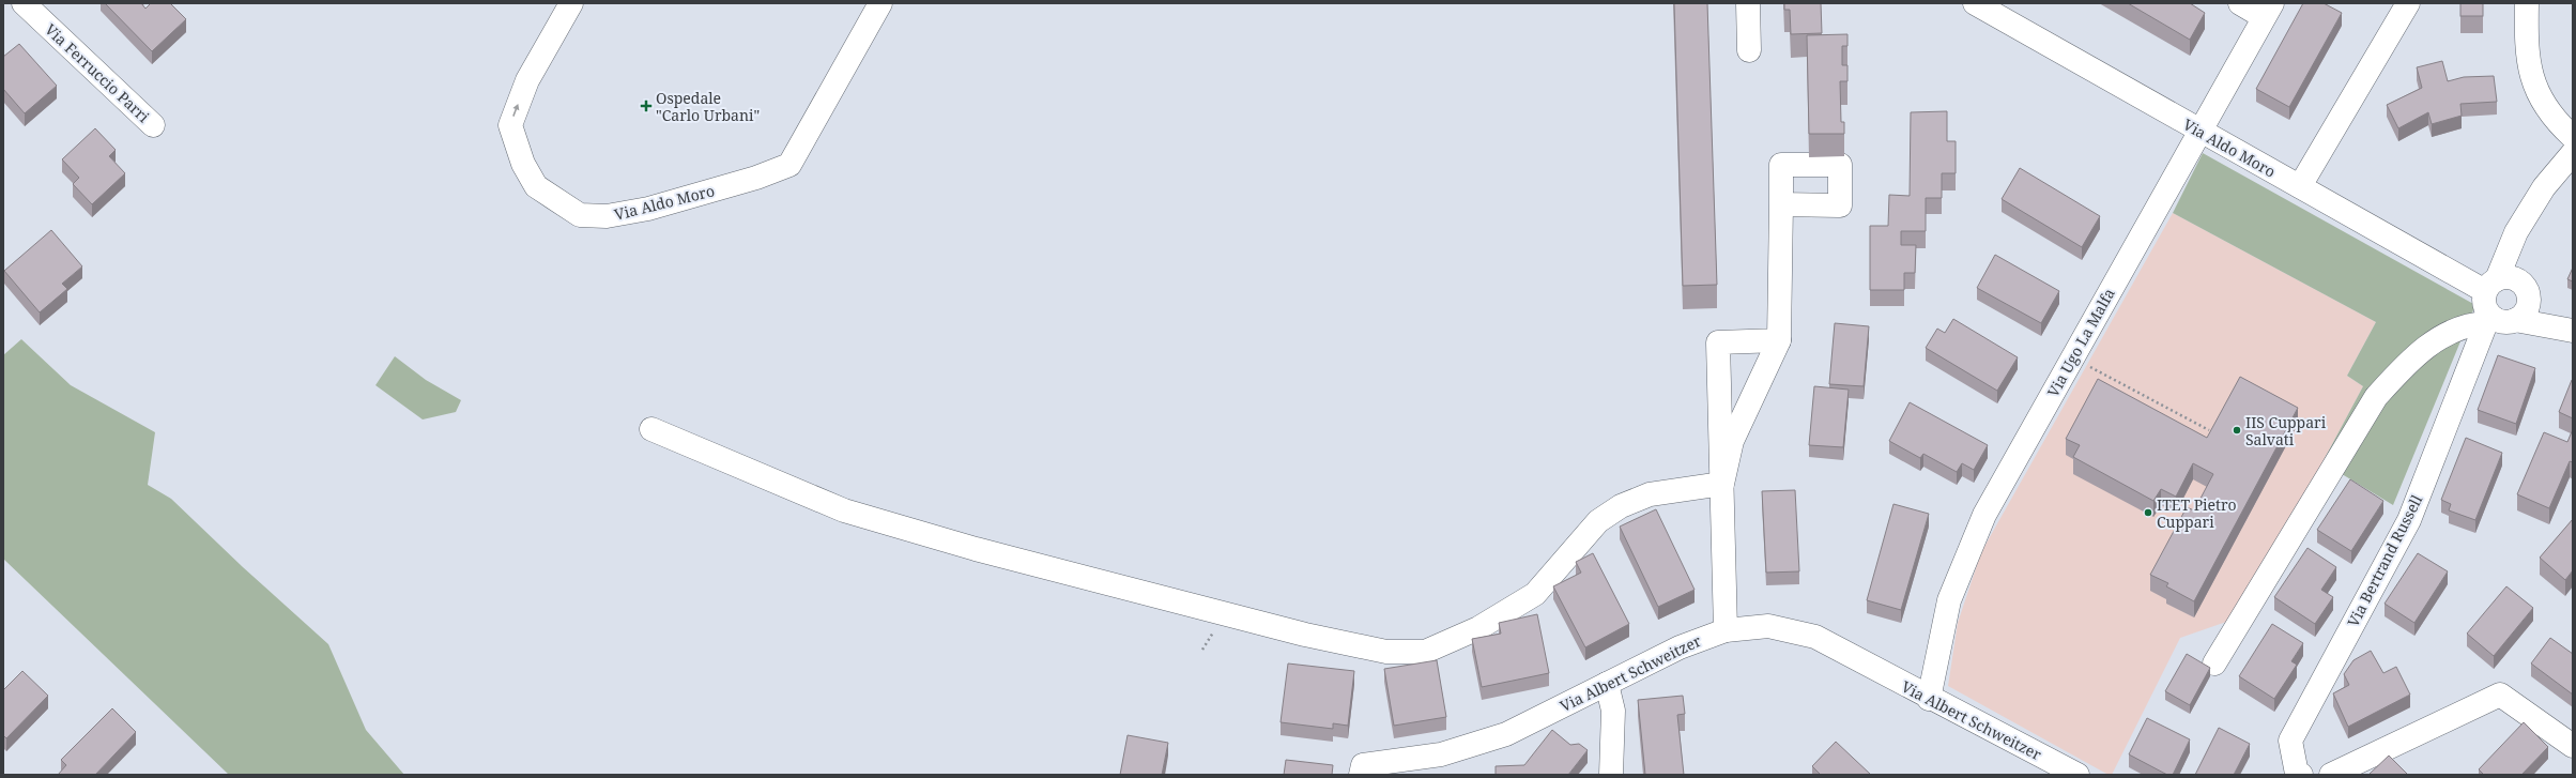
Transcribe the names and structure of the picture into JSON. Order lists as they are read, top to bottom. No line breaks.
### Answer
{"streets":{"street":["Via Ferruccio Parri","Via Aldo Moro","Via Ugo La Malfa","Via Bertrand Russell","Via Albert Schweitzer"]},"crossings":[["Via Aldo Moro","Via Ugo La Malfa"],["Via Aldo Moro","Via Bertrand Russell"],["Via Ugo La Malfa","Via Albert Schweitzer"]],"places":{"health":["Ospedale \"Carlo Urbani\""],"other":["IIS Cuppari Salvati","ITET Pietro Cuppari"]}}
